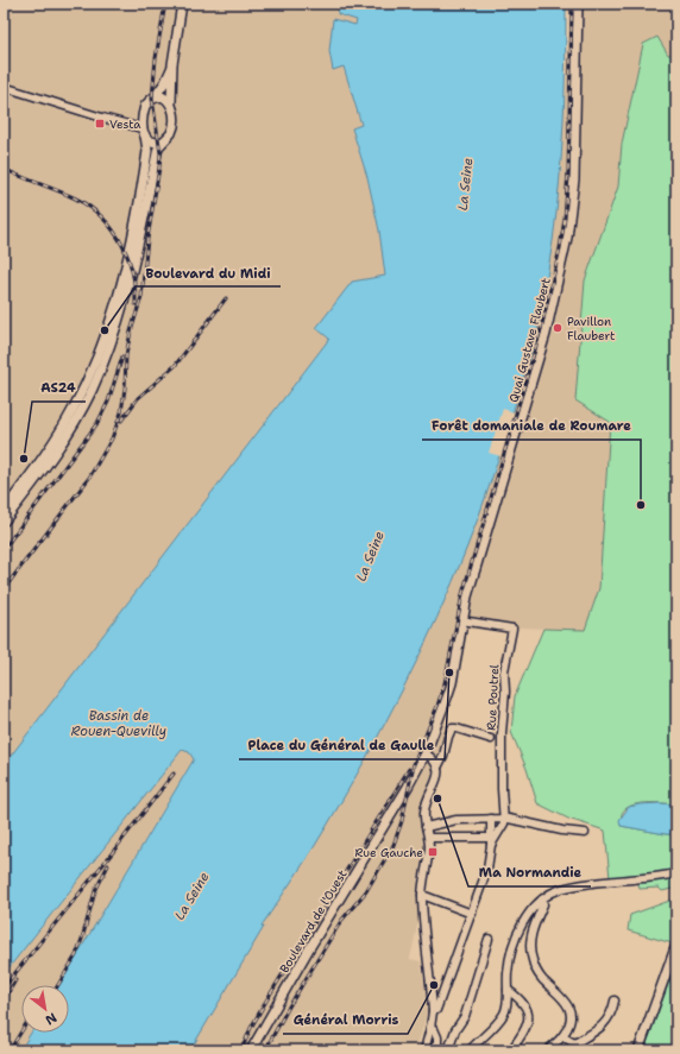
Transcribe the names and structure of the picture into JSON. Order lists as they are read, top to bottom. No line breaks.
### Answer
{"streets":{"main road":["Quai Gustave Flaubert","Boulevard de l'Ouest"],"street":["Rue Poutrel"]},"crossings":[["Quai Gustave Flaubert","Rue Poutrel"],["Quai Gustave Flaubert","Boulevard de l'Ouest"]],"water":["La Seine","Bassin de Rouen-Quevilly"],"places":{"transit":["Vesta","Rue Gauche"],"other":["Pavillon Flaubert","Boulevard du Midi","AS24","Forêt domaniale de Roumare","Place du Général de Gaulle","Ma Normandie","Général Morris"]},"north":"bottom right"}
